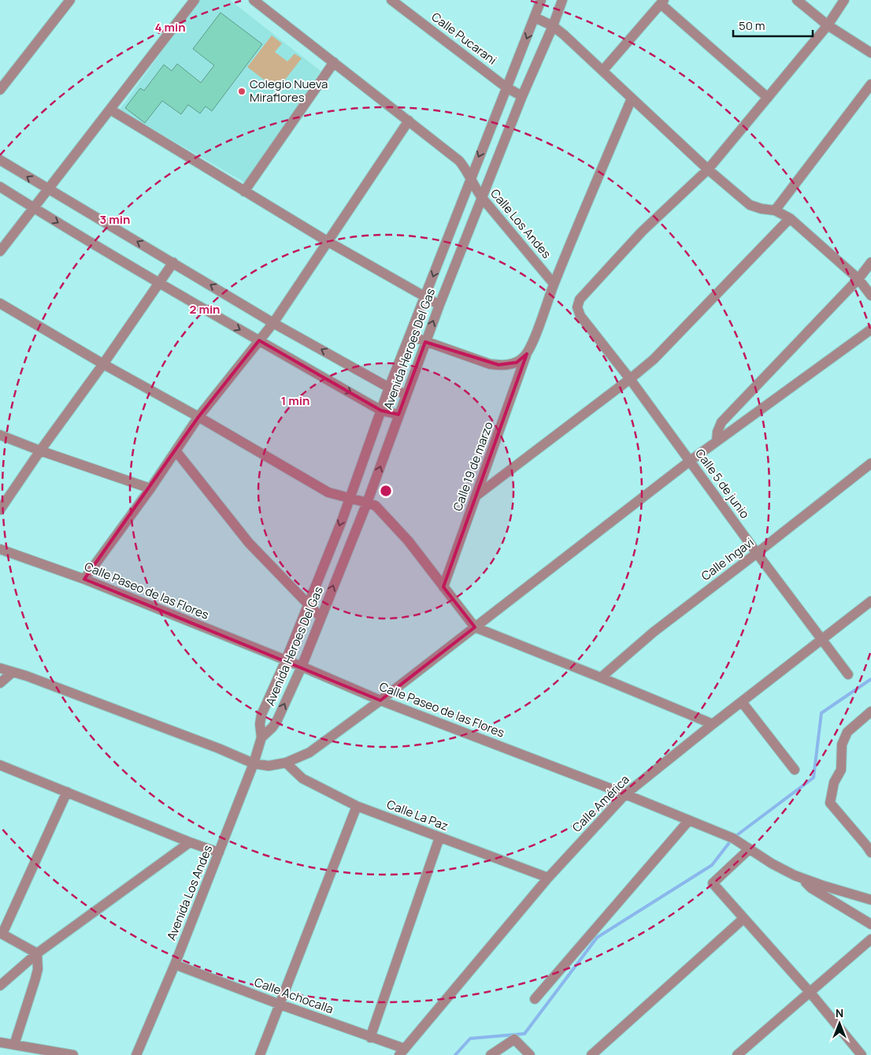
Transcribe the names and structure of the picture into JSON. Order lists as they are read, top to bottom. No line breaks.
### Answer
{"streets":{"street":["Calle Pucarani","Calle Los Andes","Avenida Heroes Del Gas","Calle 19 de marzo","Calle 5 de junio","Calle Ingavi","Calle Paseo de las Flores","Calle América","Calle La Paz","Avenida Los Andes","Calle Achocalla"]},"crossings":[["Calle Pucarani","Avenida Heroes Del Gas"],["Calle Los Andes","Avenida Heroes Del Gas"],["Calle Los Andes","Calle 19 de marzo"],["Avenida Heroes Del Gas","Calle Paseo de las Flores"],["Avenida Heroes Del Gas","Avenida Los Andes"],["Calle 5 de junio","Calle Ingavi"],["Calle 5 de junio","Calle América"],["Calle Paseo de las Flores","Calle América"],["Calle América","Calle La Paz"],["Calle América","Calle Achocalla"],["Avenida Los Andes","Calle Achocalla"]],"places":["Colegio Nueva Miraflores"],"scale_bar":"50 m","north":"top","rings":["4 min","3 min","2 min","1 min"]}
